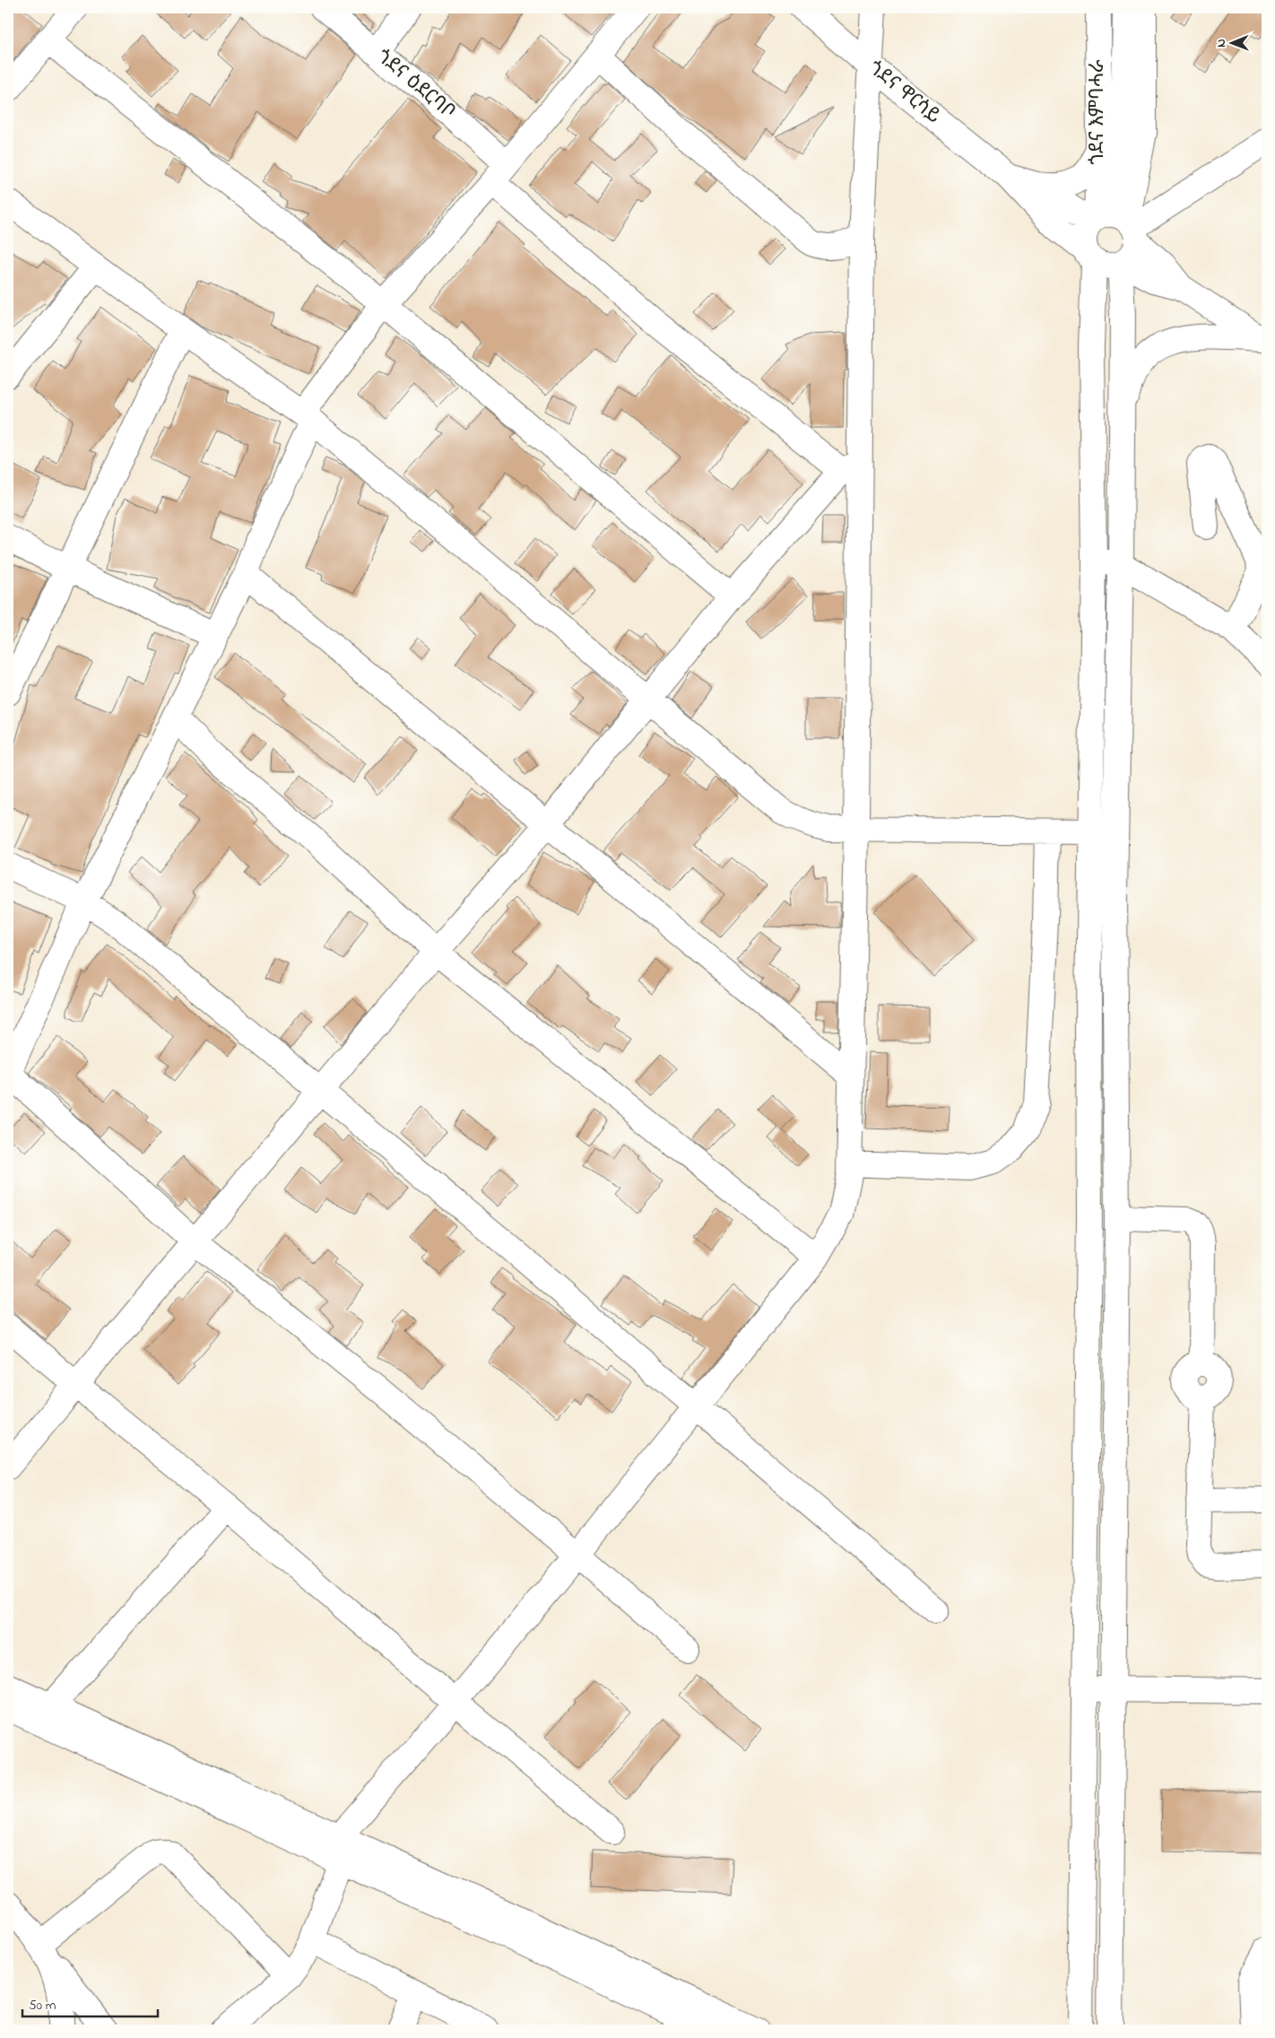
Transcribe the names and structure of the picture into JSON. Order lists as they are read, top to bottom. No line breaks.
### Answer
{"streets":{"street":["ጎደና ዕደርባቦ","ጎደና ዋርሳይ","ጎደና እምባሓራ"]},"scale_bar":"50 m","north":"left"}
